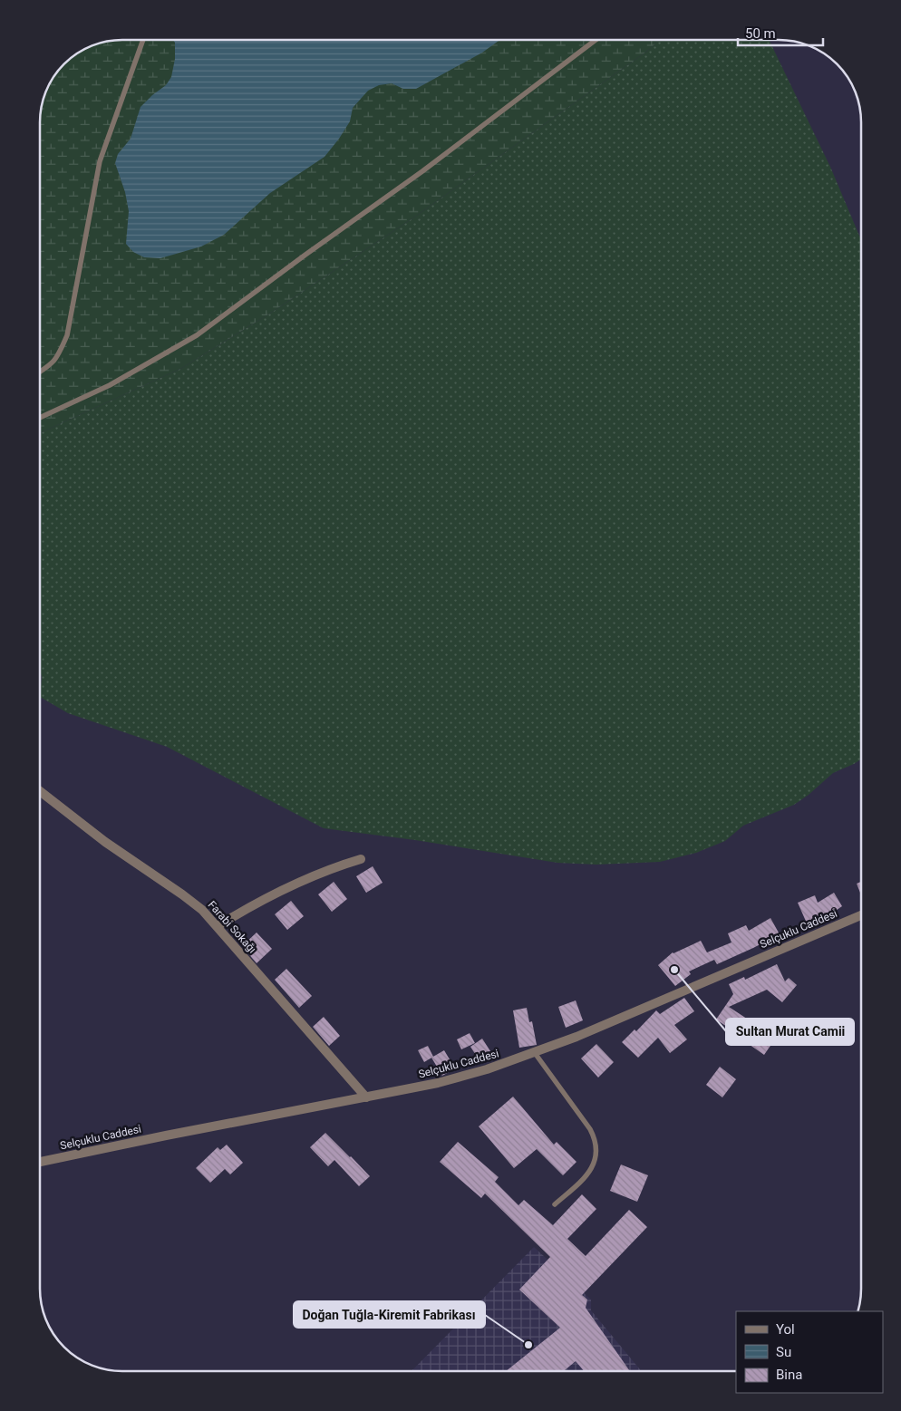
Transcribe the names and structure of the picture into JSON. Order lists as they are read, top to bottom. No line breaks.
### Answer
{"streets":{"street":["Farabi Sokağı","Selçuklu Caddesi"]},"crossings":[["Farabi Sokağı","Selçuklu Caddesi"]],"places":["Sultan Murat Camii","Doğan Tuğla-Kiremit Fabrikası"],"legend":["Yol","Su","Bina"],"scale_bar":"50 m"}
